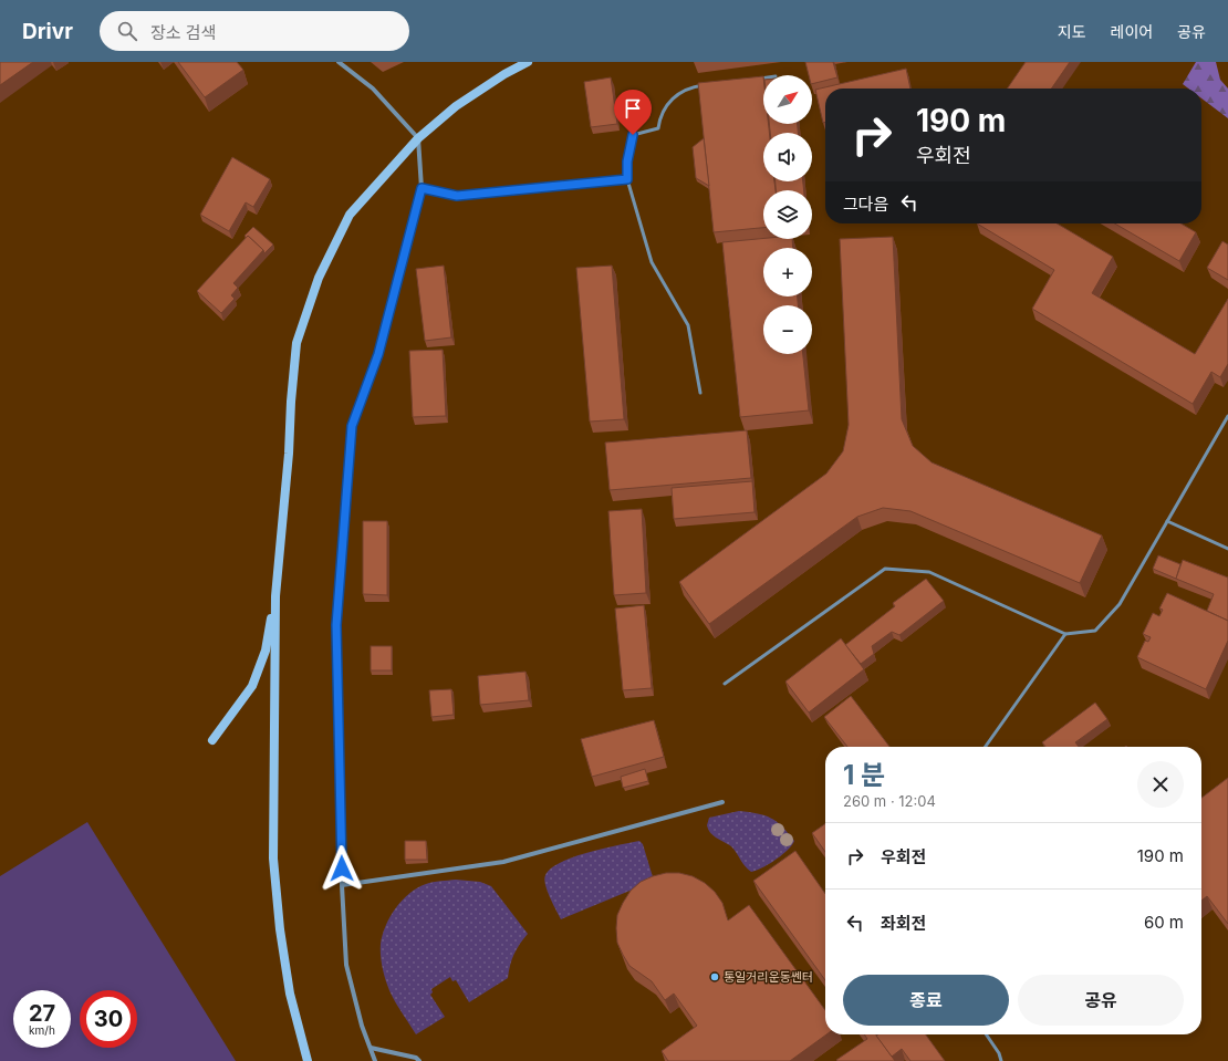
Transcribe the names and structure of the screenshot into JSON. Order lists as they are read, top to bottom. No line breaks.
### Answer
{"places":["통일거리운동쎈터"],"north":"top right","page":{"header":"Drivr","search":"장소 검색","nav":["지도","레이어","공유"],"map_buttons":["+","−"],"turn":["190 m","우회전"],"then":"그다음","heading":["1 분","260 m · 12:04"],"list":[{"name":"우회전","value":"190 m"},{"name":"좌회전","value":"60 m"}],"buttons":["종료","공유"],"speed":"27 km/h","limit":"30"}}
